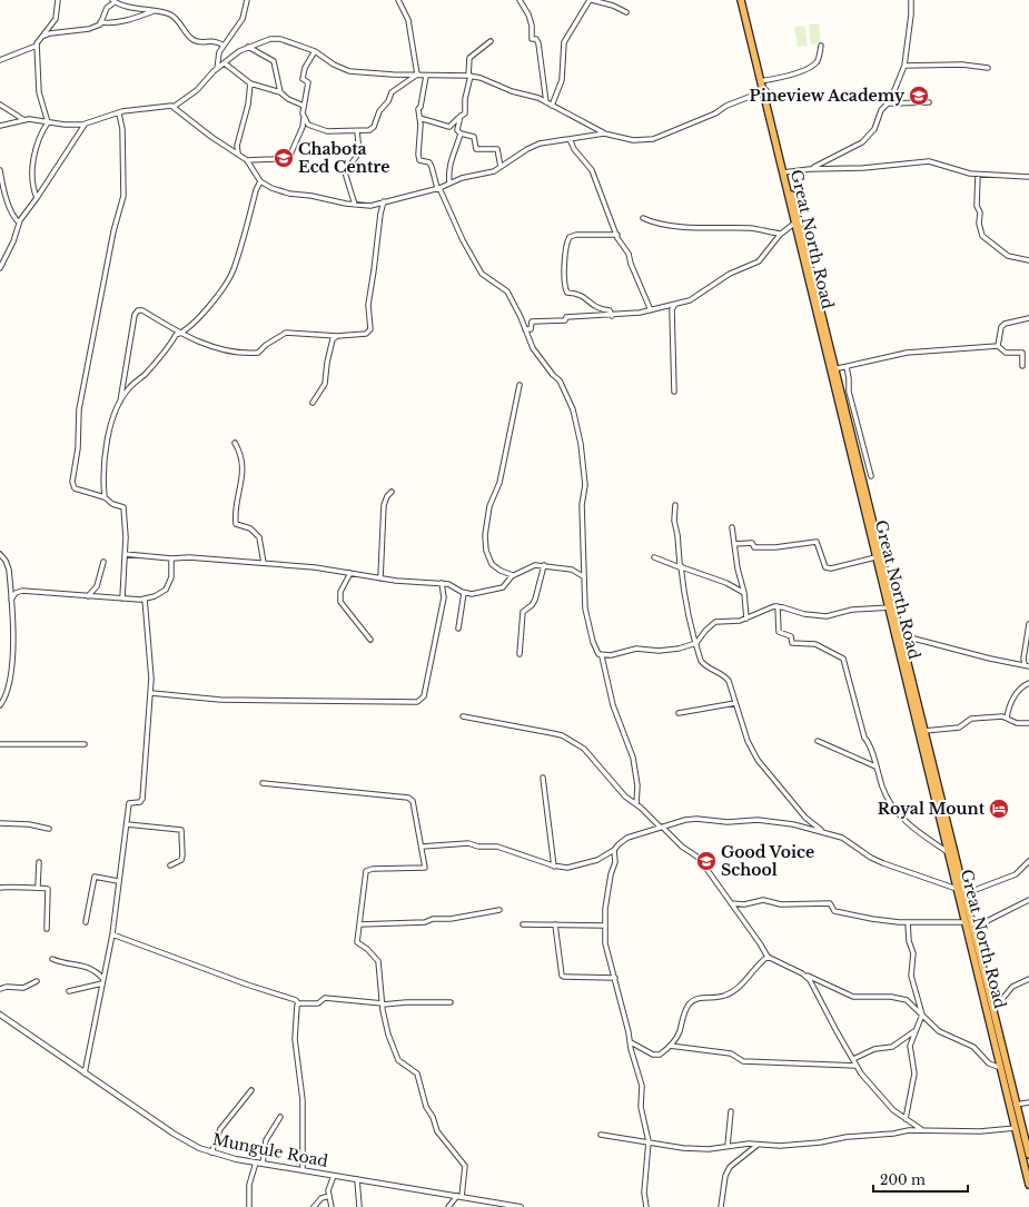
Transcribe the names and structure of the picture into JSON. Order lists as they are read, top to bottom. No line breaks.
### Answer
{"streets":{"highway":["Great North Road"],"street":["Mungule Road"]},"places":{"school or university":["Pineview Academy","Chabota Ecd Centre","Good Voice School"],"hotel":["Royal Mount"]},"scale_bar":"200 m"}
